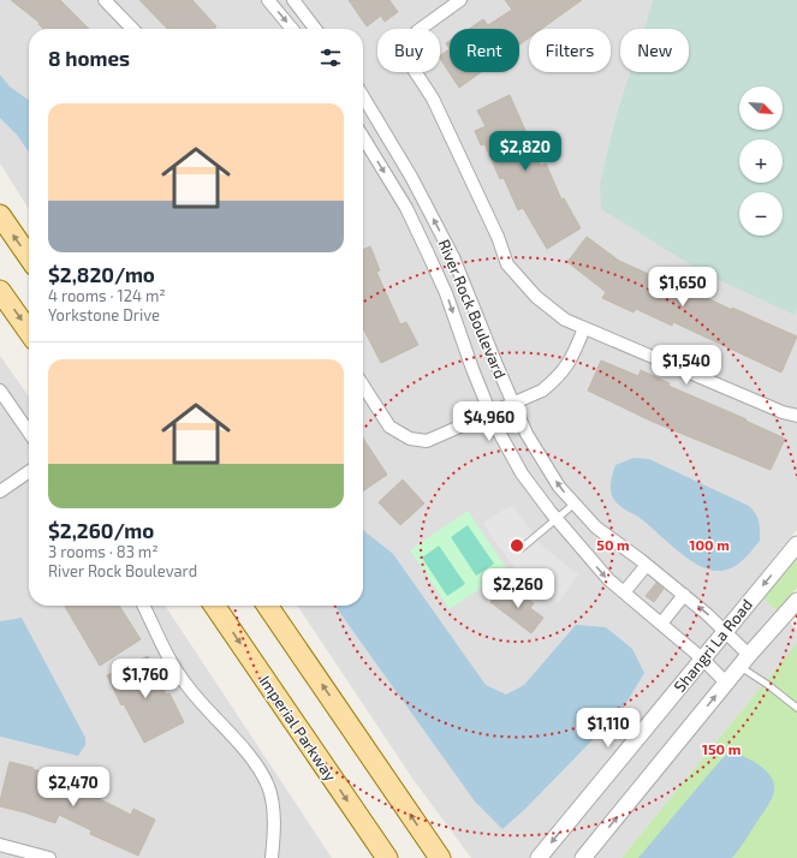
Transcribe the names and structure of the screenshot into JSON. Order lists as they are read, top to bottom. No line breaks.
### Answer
{"streets":{"main road":["Imperial Parkway"],"street":["River Rock Boulevard","Shangri La Road"]},"crossings":[["River Rock Boulevard","Shangri La Road"]],"north":"bottom right","page":{"chip":["Buy","Rent","Filters","New"],"heading":"8 homes","map_buttons":["+","−"],"list":[{"name":"$2,820/mo","note":"4 rooms · 124 m² · Yorkstone Drive"},{"name":"$2,260/mo","note":"3 rooms · 83 m² · River Rock Boulevard"}],"price":["$2,820","$1,650","$1,540","$4,960","$2,260","$1,760","$1,110","$2,470"]},"rings":["50 m","100 m","150 m"]}
